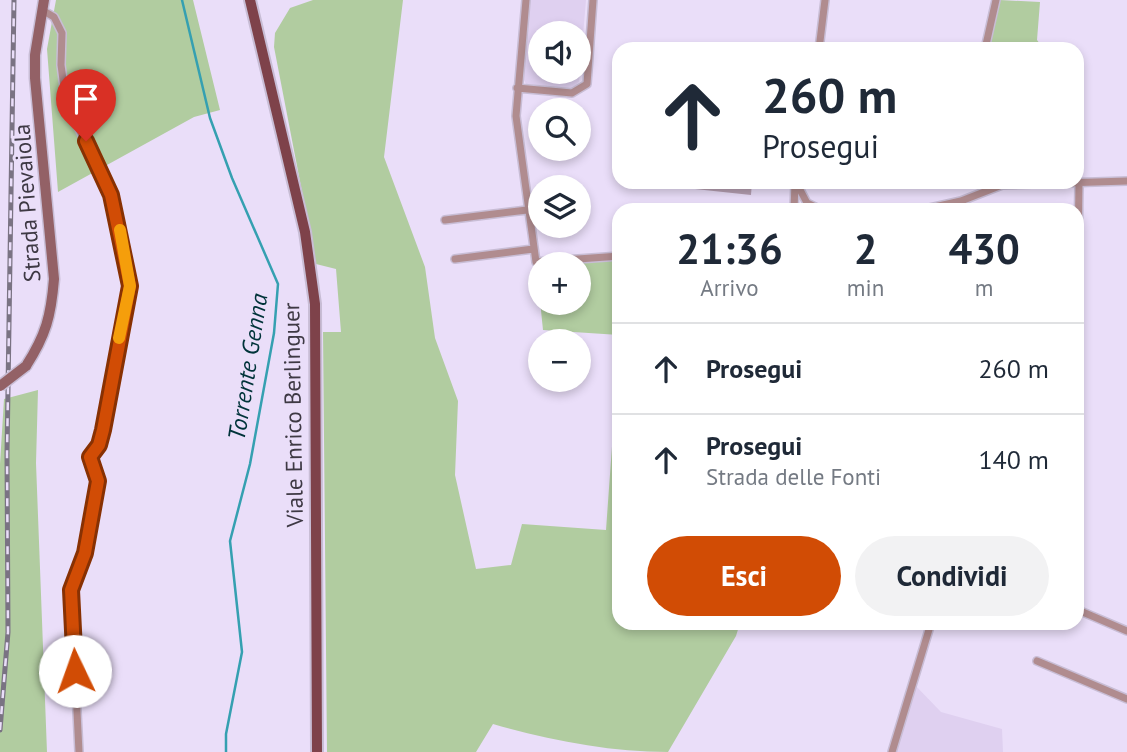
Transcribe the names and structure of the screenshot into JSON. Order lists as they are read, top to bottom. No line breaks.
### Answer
{"streets":{"main road":["Viale Enrico Berlinguer"],"street":["Strada Pievaiola"]},"water":["Torrente Genna"],"page":{"map_buttons":["+","−"],"turn":["260 m","Prosegui"],"eta":["21:36","Arrivo","2","min","430","m"],"list":[{"name":"Prosegui","value":"260 m"},{"name":"Prosegui","note":"Strada delle Fonti","value":"140 m"}],"buttons":["Esci","Condividi"]}}
